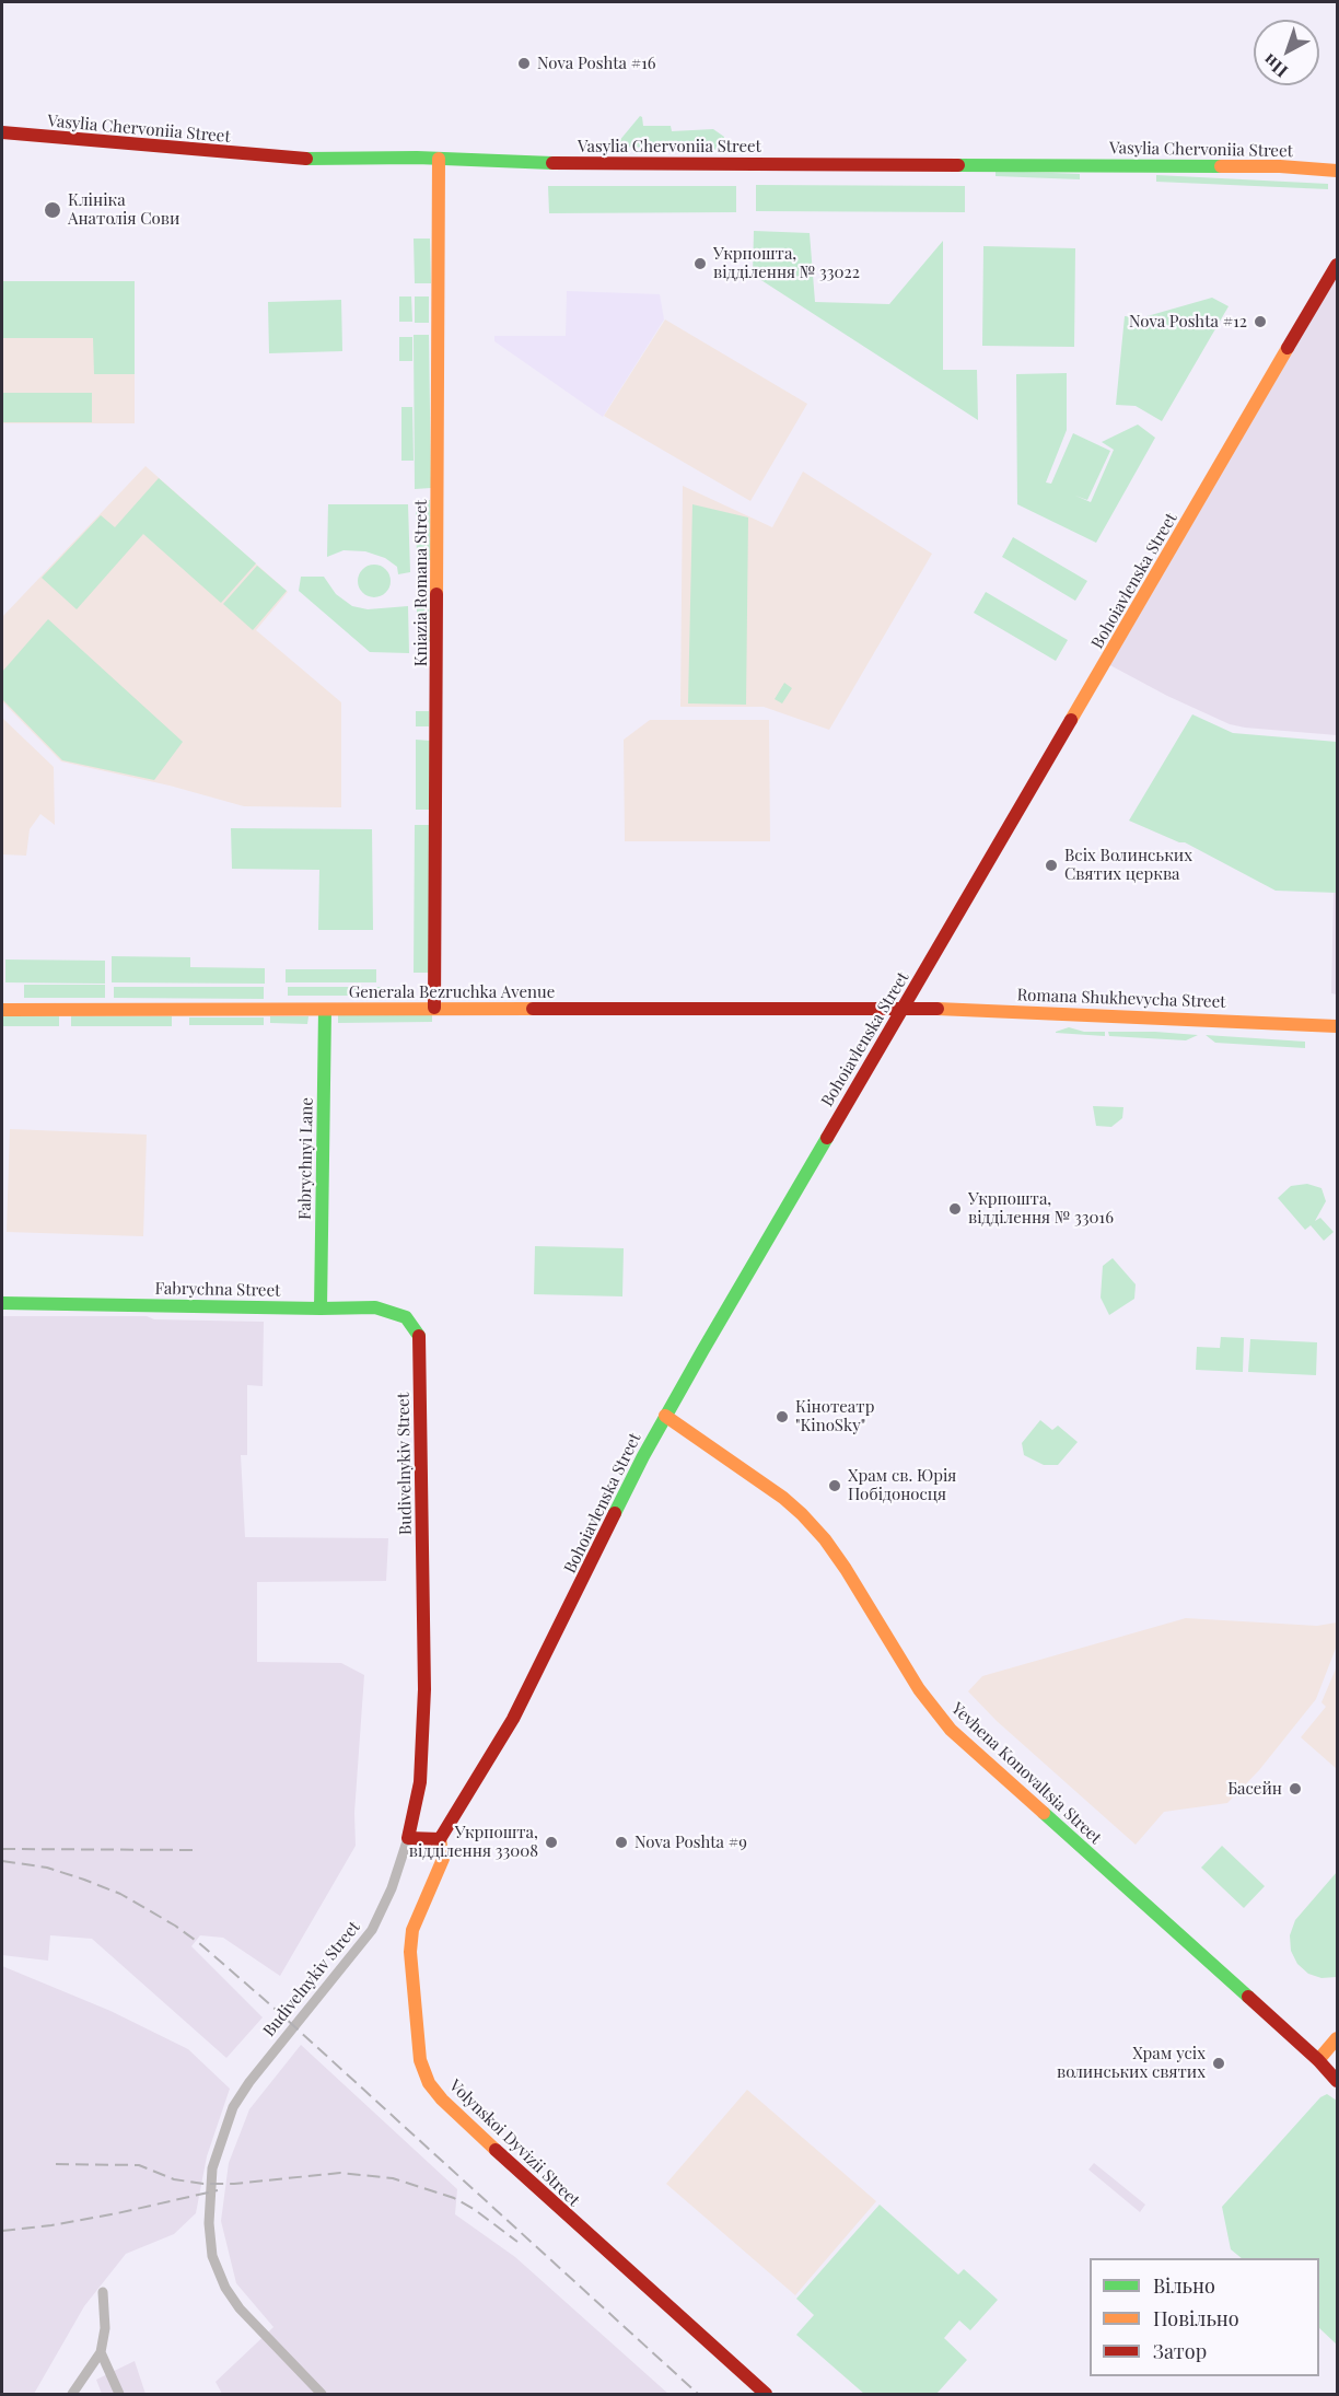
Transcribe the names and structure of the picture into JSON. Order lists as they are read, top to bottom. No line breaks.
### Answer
{"streets":{"street":["Vasylia Chervoniia Street","Bohoiavlenska Street","Kniazia Romana Street","Generala Bezruchka Avenue","Romana Shukhevycha Street","Fabrychnyi Lane","Fabrychna Street","Budivelnykiv Street","Yevhena Konovaltsia Street","Volynskoi Dyvizii Street"]},"crossings":[["Vasylia Chervoniia Street","Kniazia Romana Street"],["Bohoiavlenska Street","Generala Bezruchka Avenue"],["Bohoiavlenska Street","Romana Shukhevycha Street"],["Bohoiavlenska Street","Yevhena Konovaltsia Street"],["Bohoiavlenska Street","Volynskoi Dyvizii Street"],["Kniazia Romana Street","Generala Bezruchka Avenue"],["Generala Bezruchka Avenue","Romana Shukhevycha Street"],["Generala Bezruchka Avenue","Fabrychnyi Lane"],["Fabrychnyi Lane","Fabrychna Street"],["Fabrychna Street","Budivelnykiv Street"]],"places":["Nova Poshta #16","Клініка Анатолія Сови","Укрпошта, відділення № 33022","Nova Poshta #12","Всіх Волинських Святих церква","Укрпошта, відділення № 33016","Кінотеатр \"KinoSky\"","Храм св. Юрія Побідоносця","Басейн","Укрпошта, відділення 33008","Nova Poshta #9","Храм усіх волинських святих"],"legend":["Вільно","Повільно","Затор"],"north":"bottom left"}
